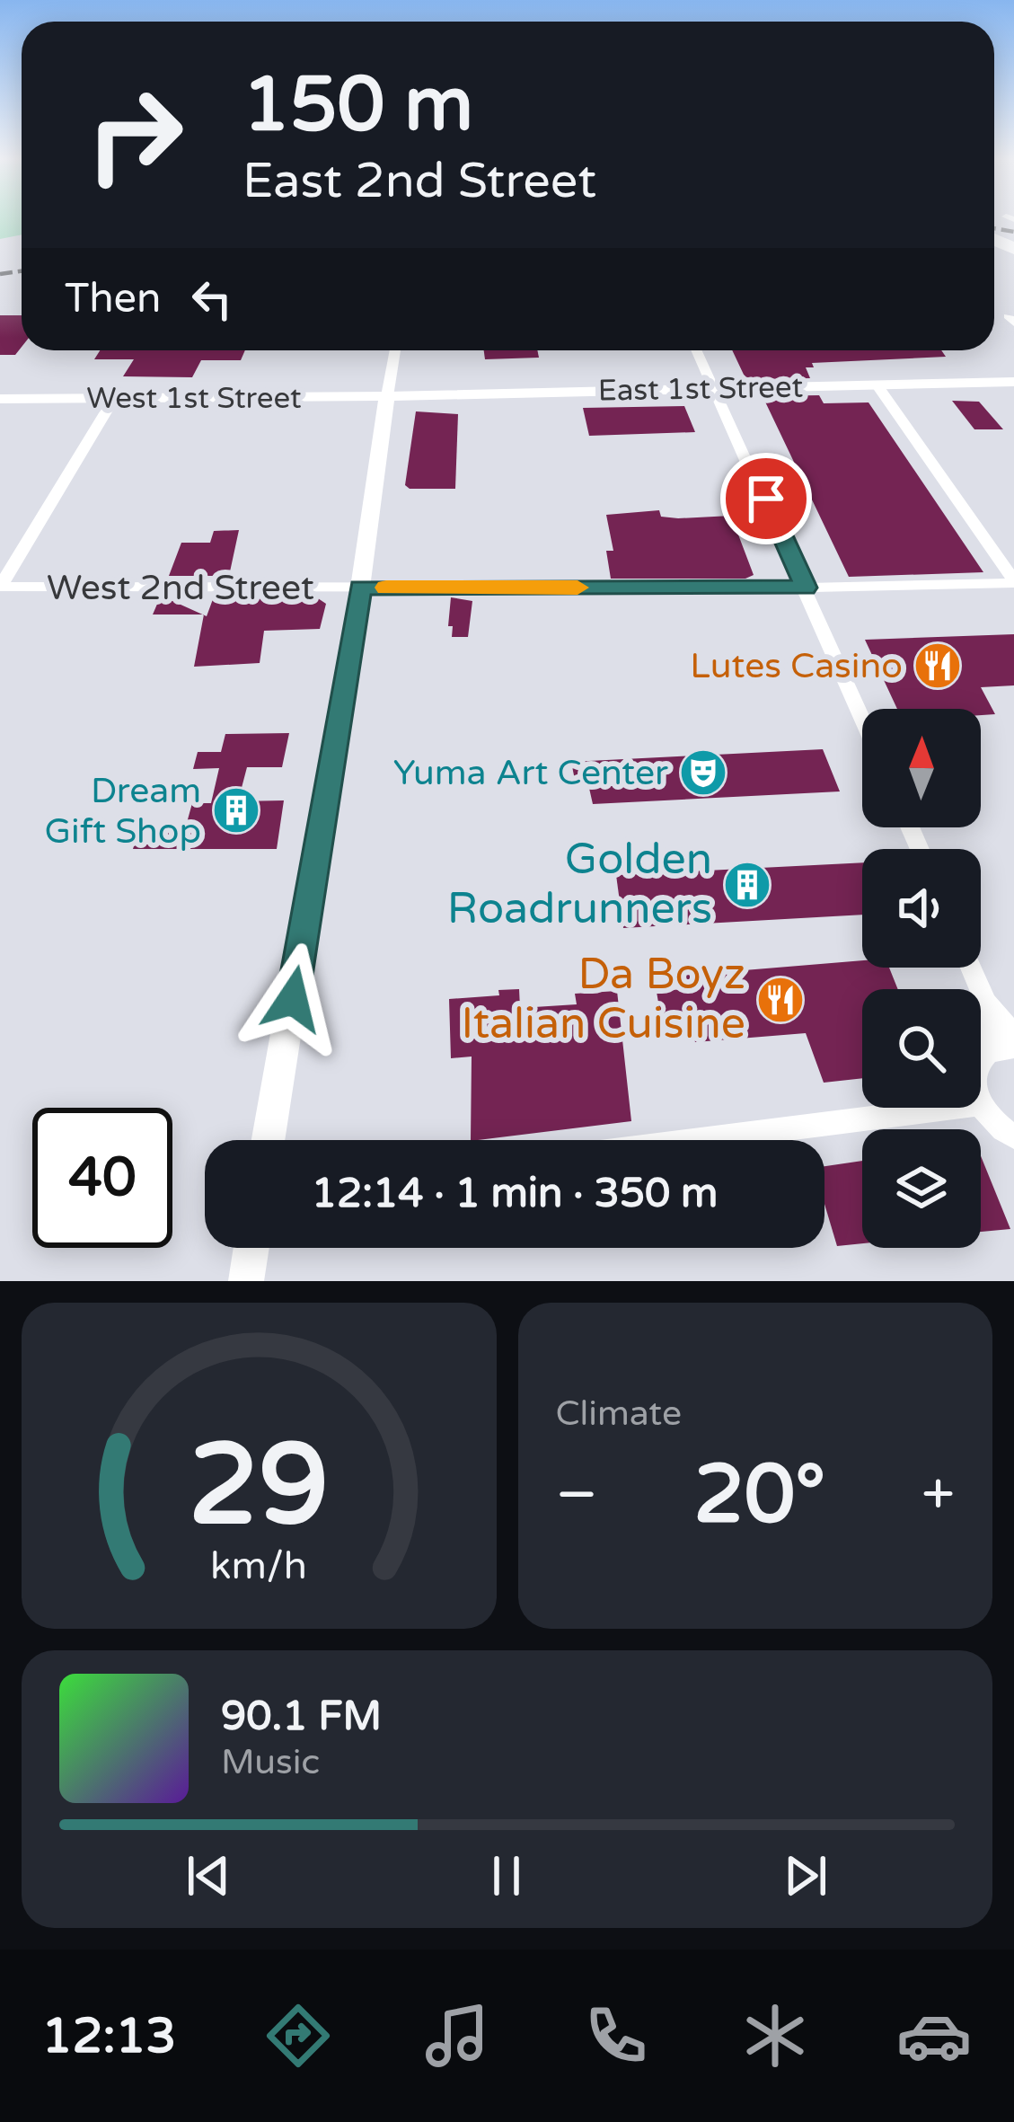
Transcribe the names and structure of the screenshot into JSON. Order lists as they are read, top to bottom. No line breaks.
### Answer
{"streets":{"street":["East 1st Street","West 1st Street","West 2nd Street"]},"crossings":[["East 1st Street","West 1st Street"]],"places":{"restaurant":["Lutes Casino","Da Boyz Italian Cuisine"],"theatre":["Yuma Art Center"],"building":["Dream Gift Shop","Golden Roadrunners"]},"north":"top","page":{"turn":["150 m","East 2nd Street"],"then":"Then","limit":"40","trip":"12:14 · 1 min · 350 m","tile":"Climate","heat":["−","20°","+"],"song":["90.1 FM","Music"],"tabs":"12:13","gauge":["29","km/h"]}}
